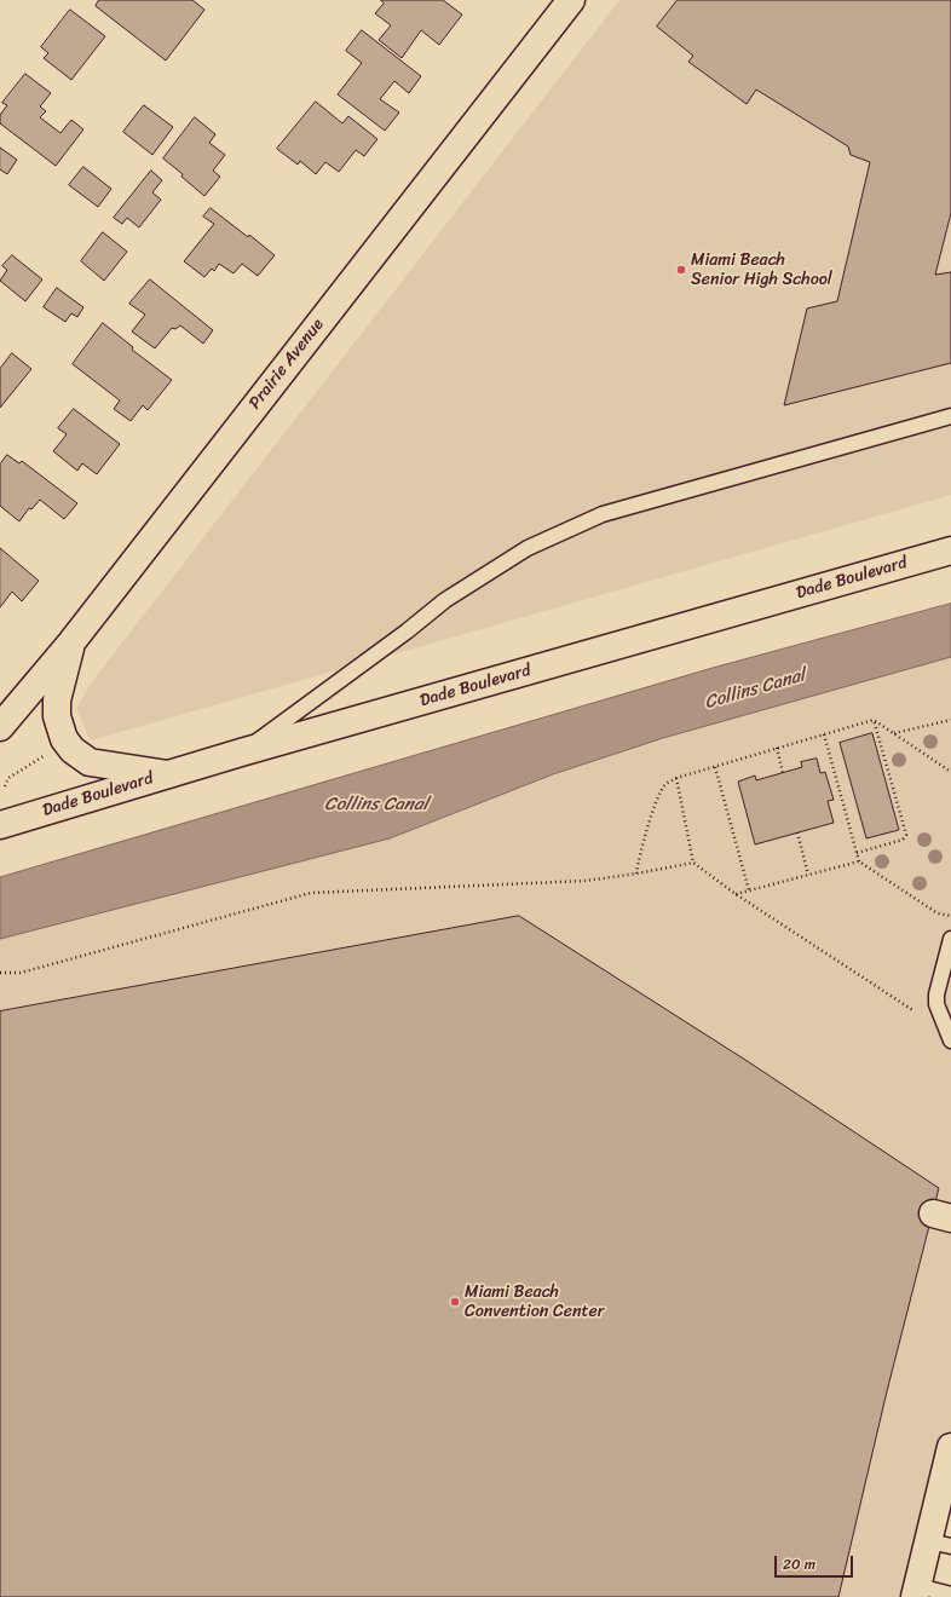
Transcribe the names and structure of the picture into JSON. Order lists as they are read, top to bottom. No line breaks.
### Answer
{"streets":{"main road":["Prairie Avenue","Dade Boulevard"]},"water":["Collins Canal"],"places":["Miami Beach Senior High School","Miami Beach Convention Center"],"scale_bar":"20 m"}
